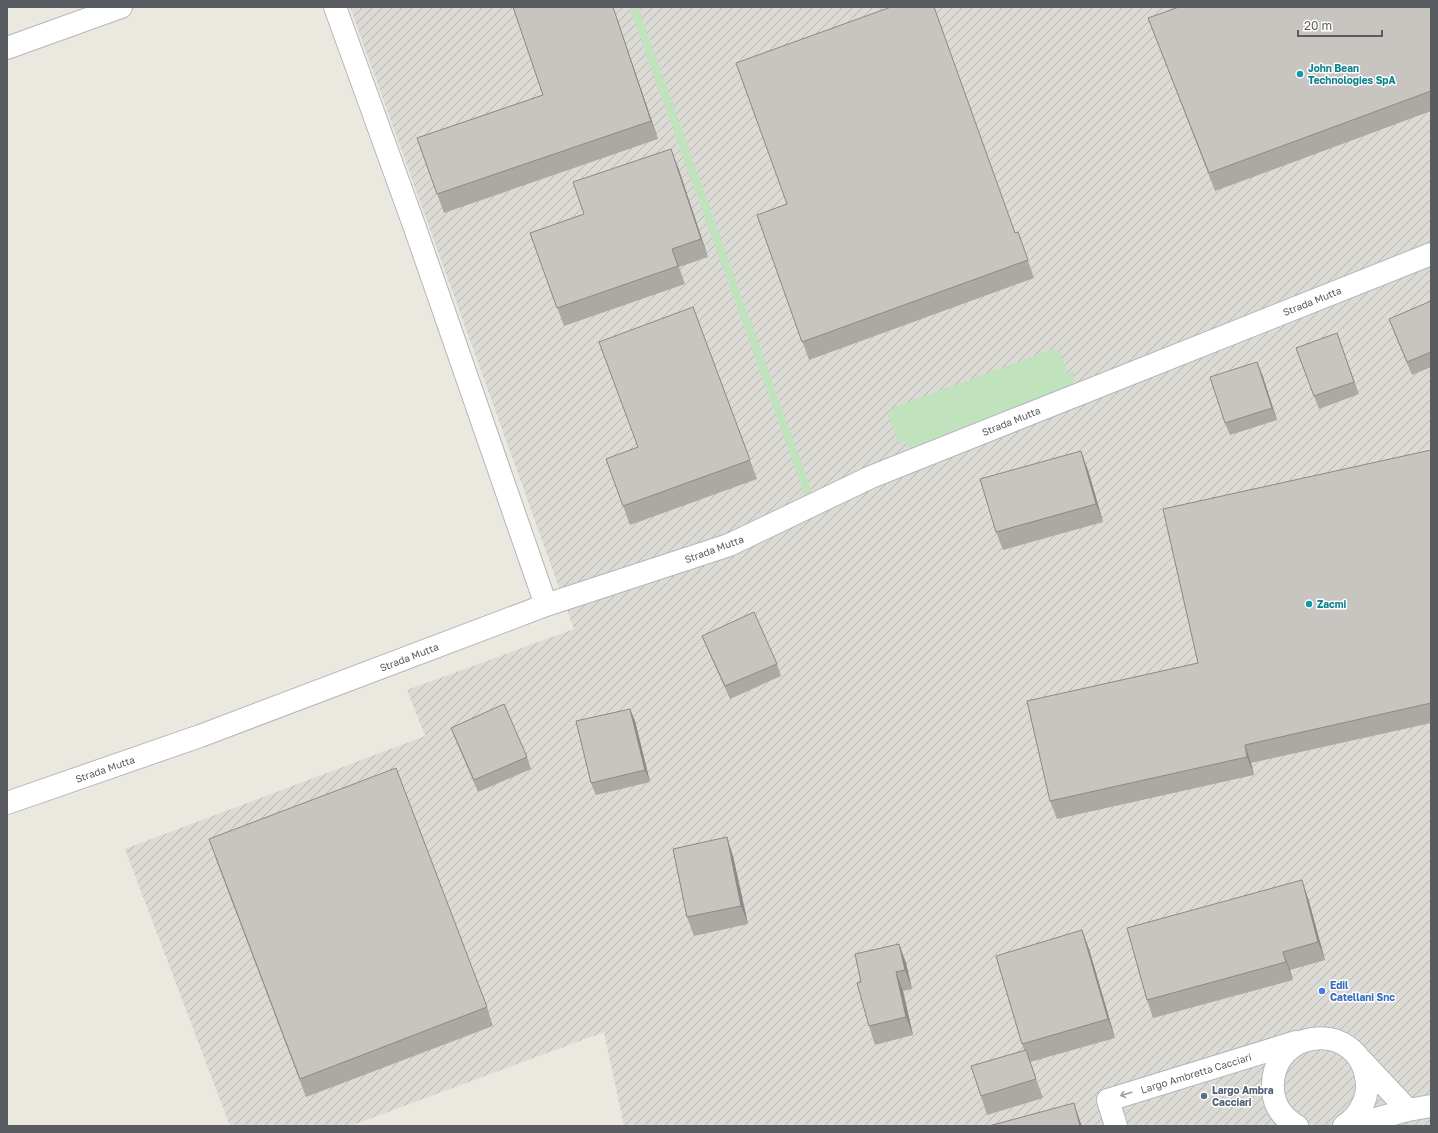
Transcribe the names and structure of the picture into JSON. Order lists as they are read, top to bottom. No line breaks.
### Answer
{"streets":{"street":["Strada Mutta","Largo Ambretta Cacciari"]},"one_way":["Largo Ambretta Cacciari"],"places":["John Bean Technologies SpA","Zacmi","Edil Catellani Snc","Largo Ambra Cacciari"],"scale_bar":"20 m"}
